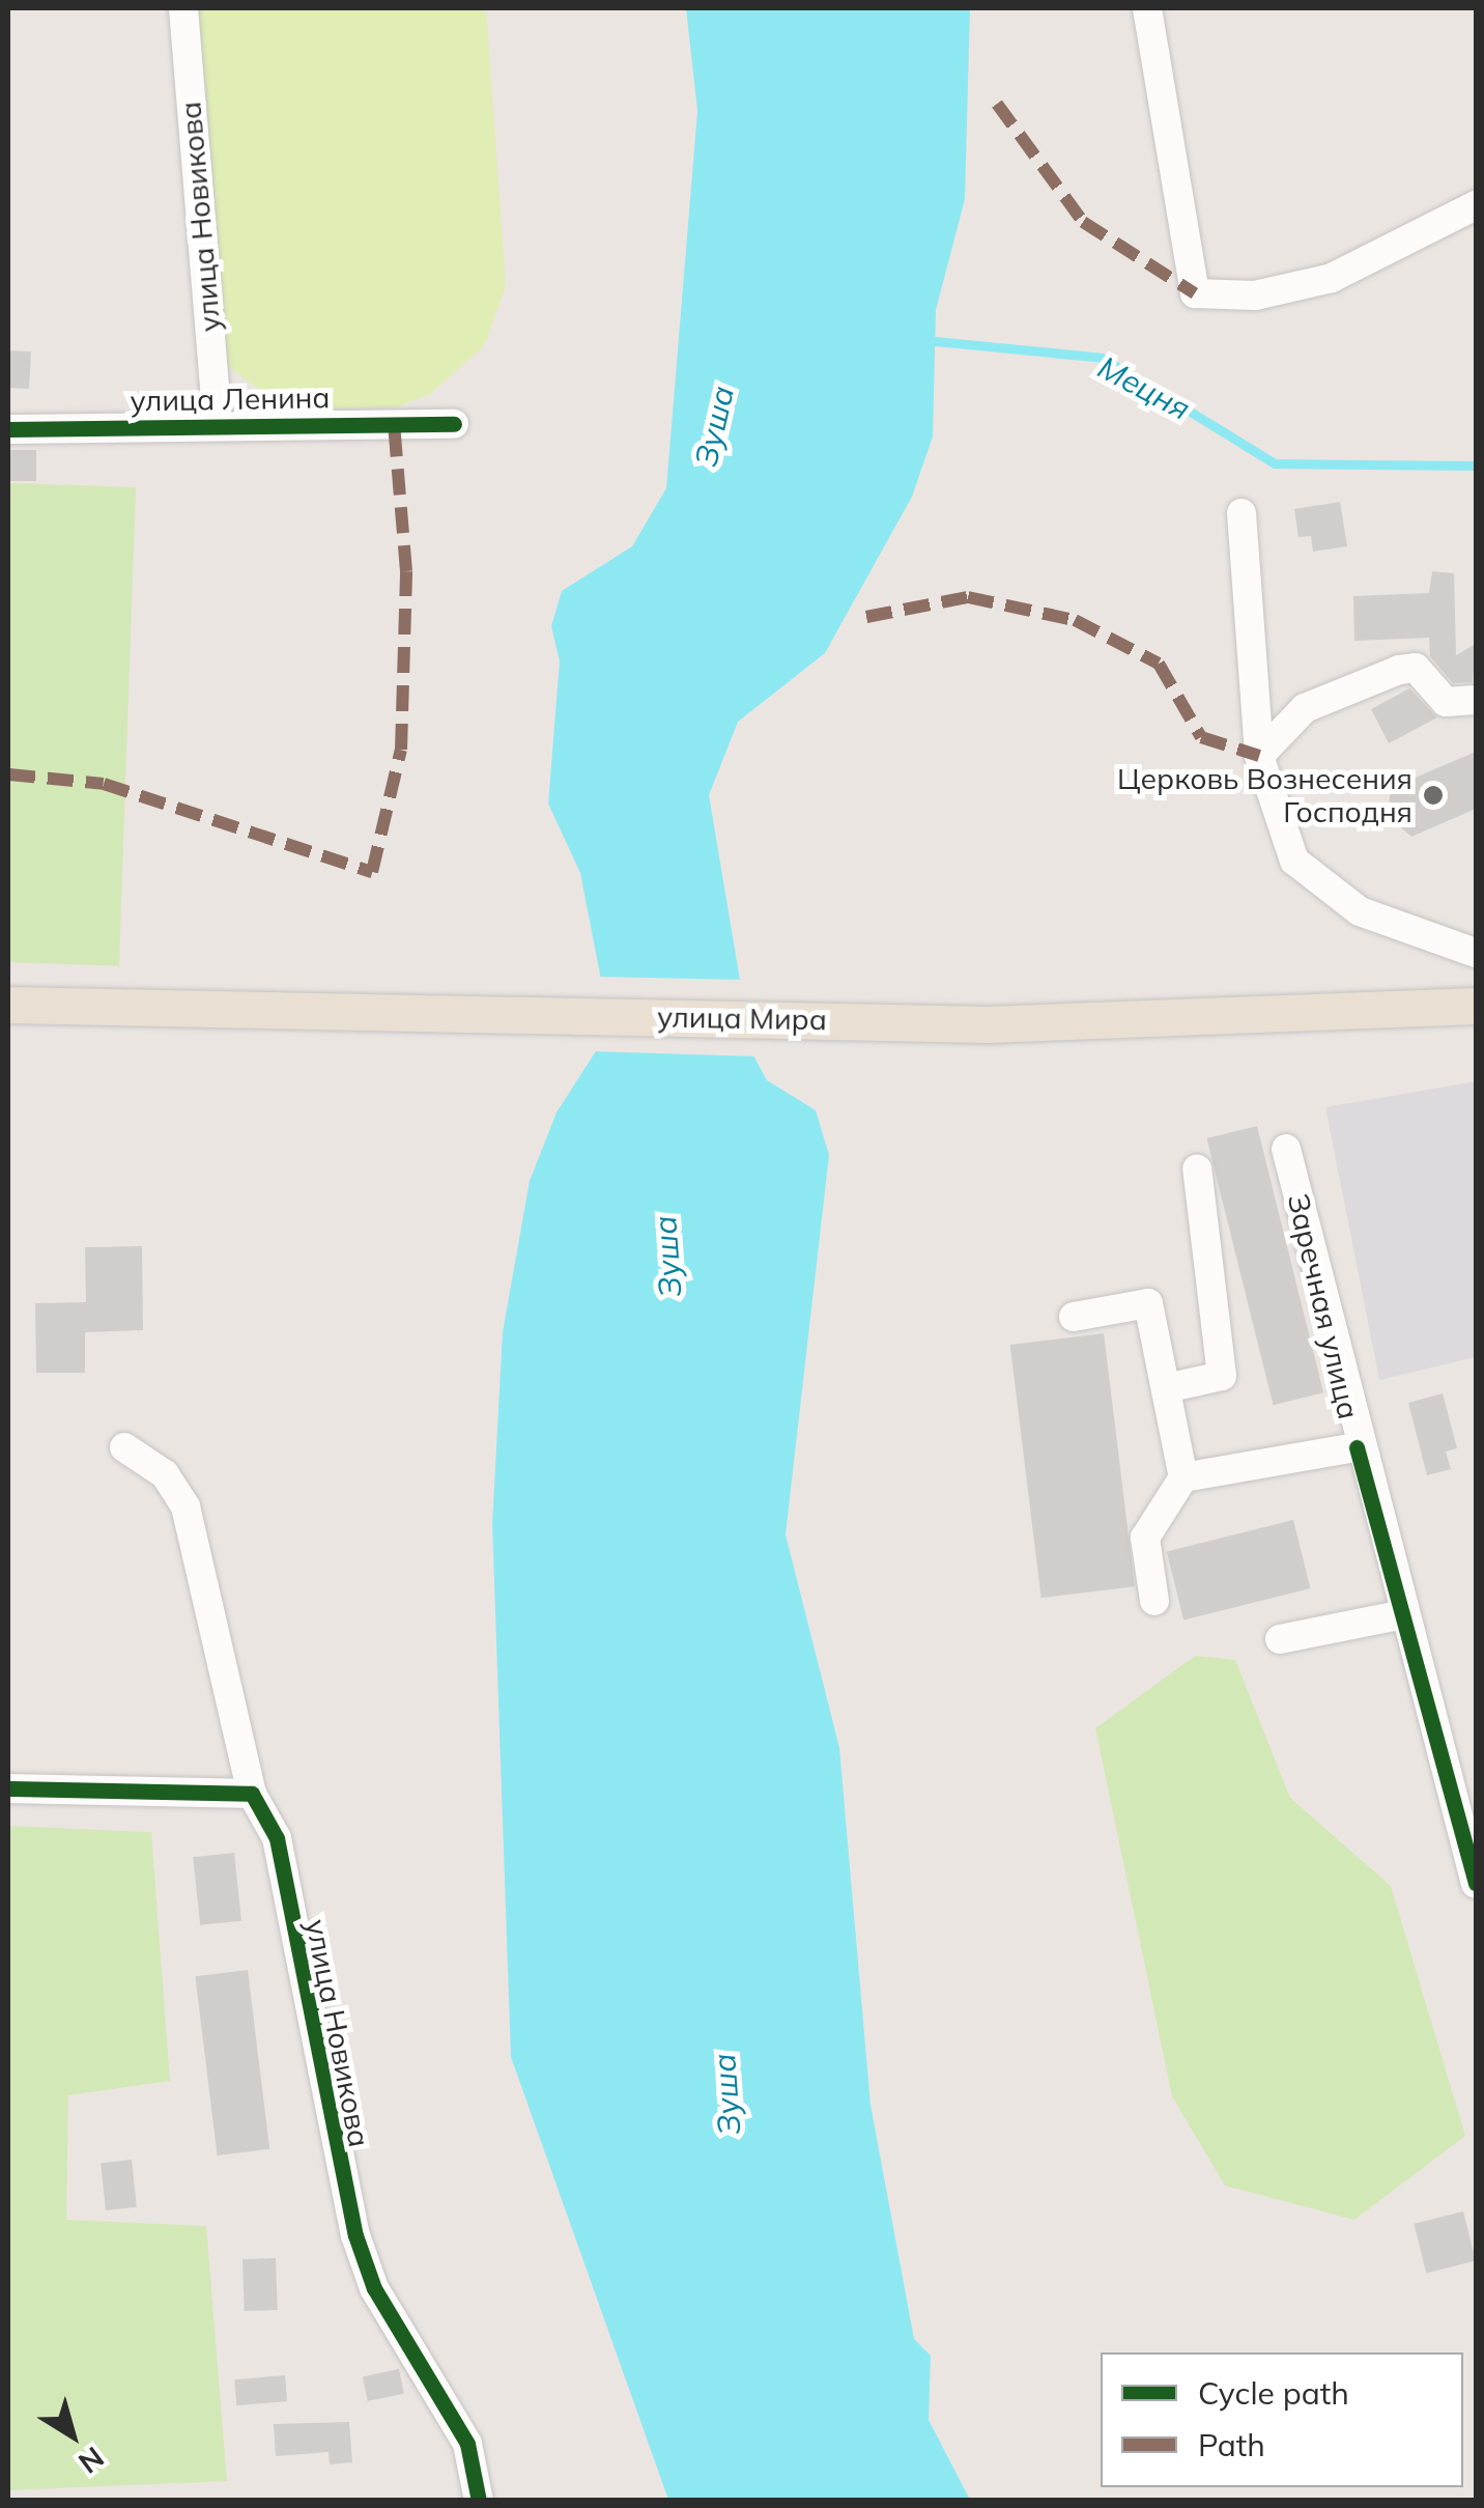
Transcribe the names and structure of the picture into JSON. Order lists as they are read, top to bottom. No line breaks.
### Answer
{"streets":{"main road":["улица Мира"],"street":["улица Новикова","улица Ленина","Заречная улица"]},"crossings":[["улица Новикова","улица Ленина"]],"water":["Мецня","Зуша"],"places":["Церковь Вознесения Господня"],"legend":["Cycle path","Path"],"north":"bottom right"}
